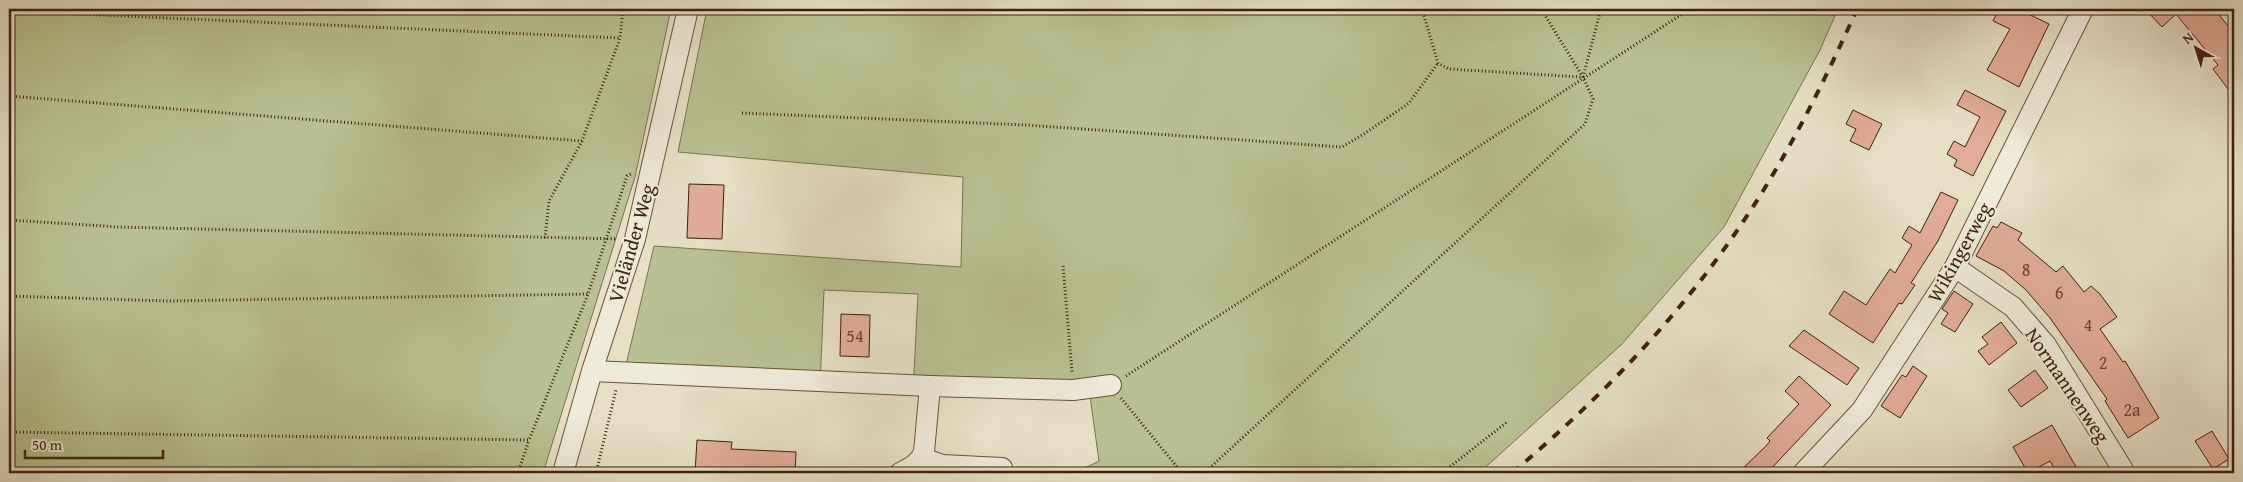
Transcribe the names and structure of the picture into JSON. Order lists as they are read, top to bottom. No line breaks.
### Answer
{"streets":{"street":["Vieländer Weg","Wikingerweg","Normannenweg"]},"crossings":[["Wikingerweg","Normannenweg"]],"house_numbers":["8","6","4","54","2","2a"],"scale_bar":"50 m","north":"top left"}
